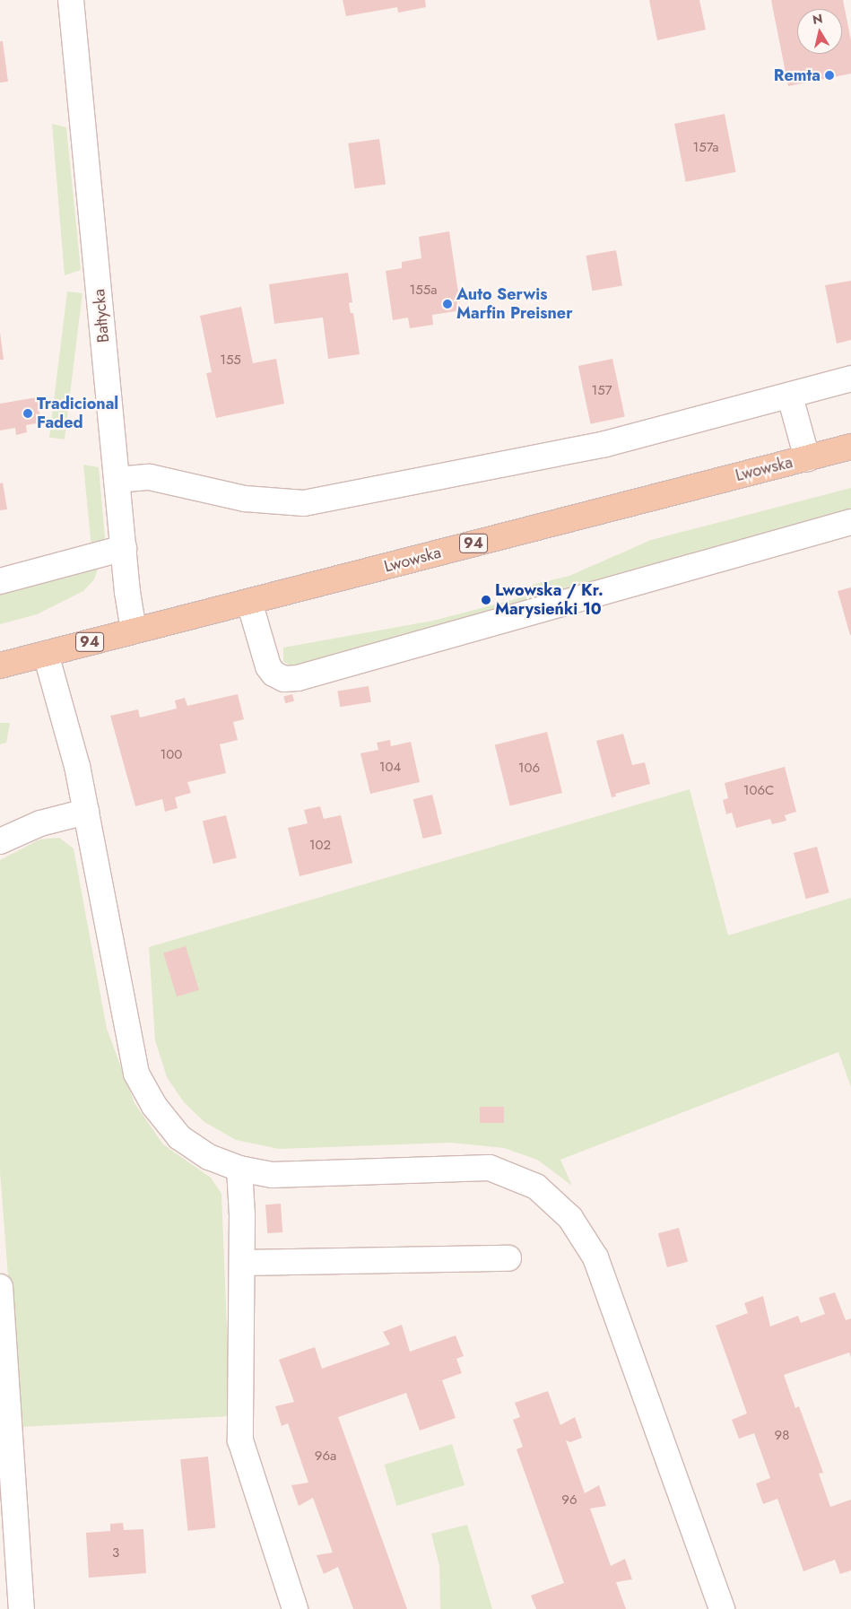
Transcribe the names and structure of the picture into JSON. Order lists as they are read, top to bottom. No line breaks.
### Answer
{"streets":{"main road":["Lwowska","94"],"street":["Bałtycka"]},"crossings":[["Bałtycka","Lwowska"]],"places":["Remta","Auto Serwis Marfin Preisner","Tradicional Faded","Lwowska / Kr. Marysieńki 10"],"house_numbers":["157a","155a","155","157","100","104","106","106C","102","98","96a","96","3"],"north":"top"}
